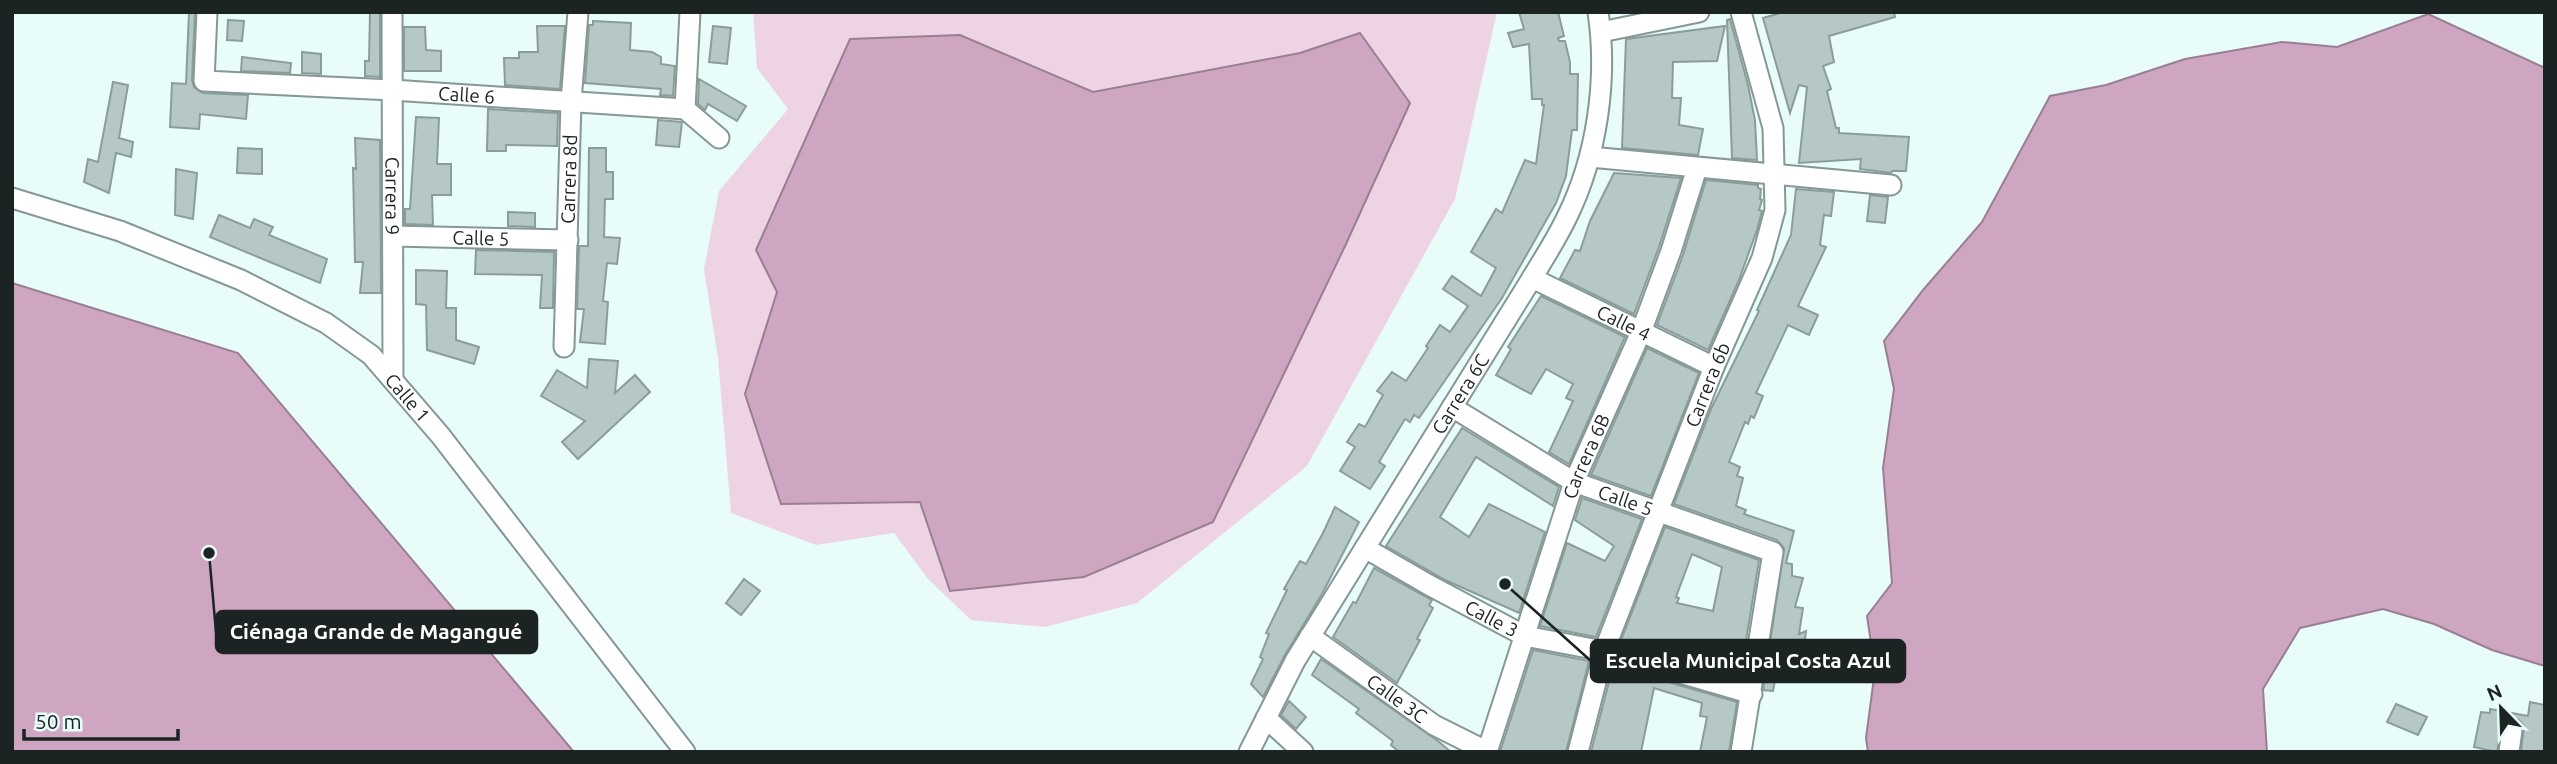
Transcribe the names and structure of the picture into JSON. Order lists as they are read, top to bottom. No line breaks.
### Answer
{"streets":{"street":["Calle 6","Carrera 8d","Carrera 9","Calle 5","Calle 4","Carrera 6b","Carrera 6C","Calle 1","Carrera 6B","Calle 3","Calle 3C"]},"crossings":[["Calle 6","Carrera 8d"],["Calle 6","Carrera 9"],["Carrera 8d","Calle 5"],["Carrera 9","Calle 5"],["Carrera 9","Calle 1"],["Calle 5","Carrera 6b"],["Calle 5","Carrera 6C"],["Calle 5","Carrera 6B"],["Calle 5","Calle 3"],["Calle 4","Carrera 6b"],["Calle 4","Carrera 6C"],["Calle 4","Carrera 6B"],["Carrera 6b","Calle 3"],["Carrera 6C","Calle 3"],["Carrera 6C","Calle 3C"],["Carrera 6B","Calle 3"],["Carrera 6B","Calle 3C"]],"places":["Ciénaga Grande de Magangué","Escuela Municipal Costa Azul"],"scale_bar":"50 m","north":"top left"}
